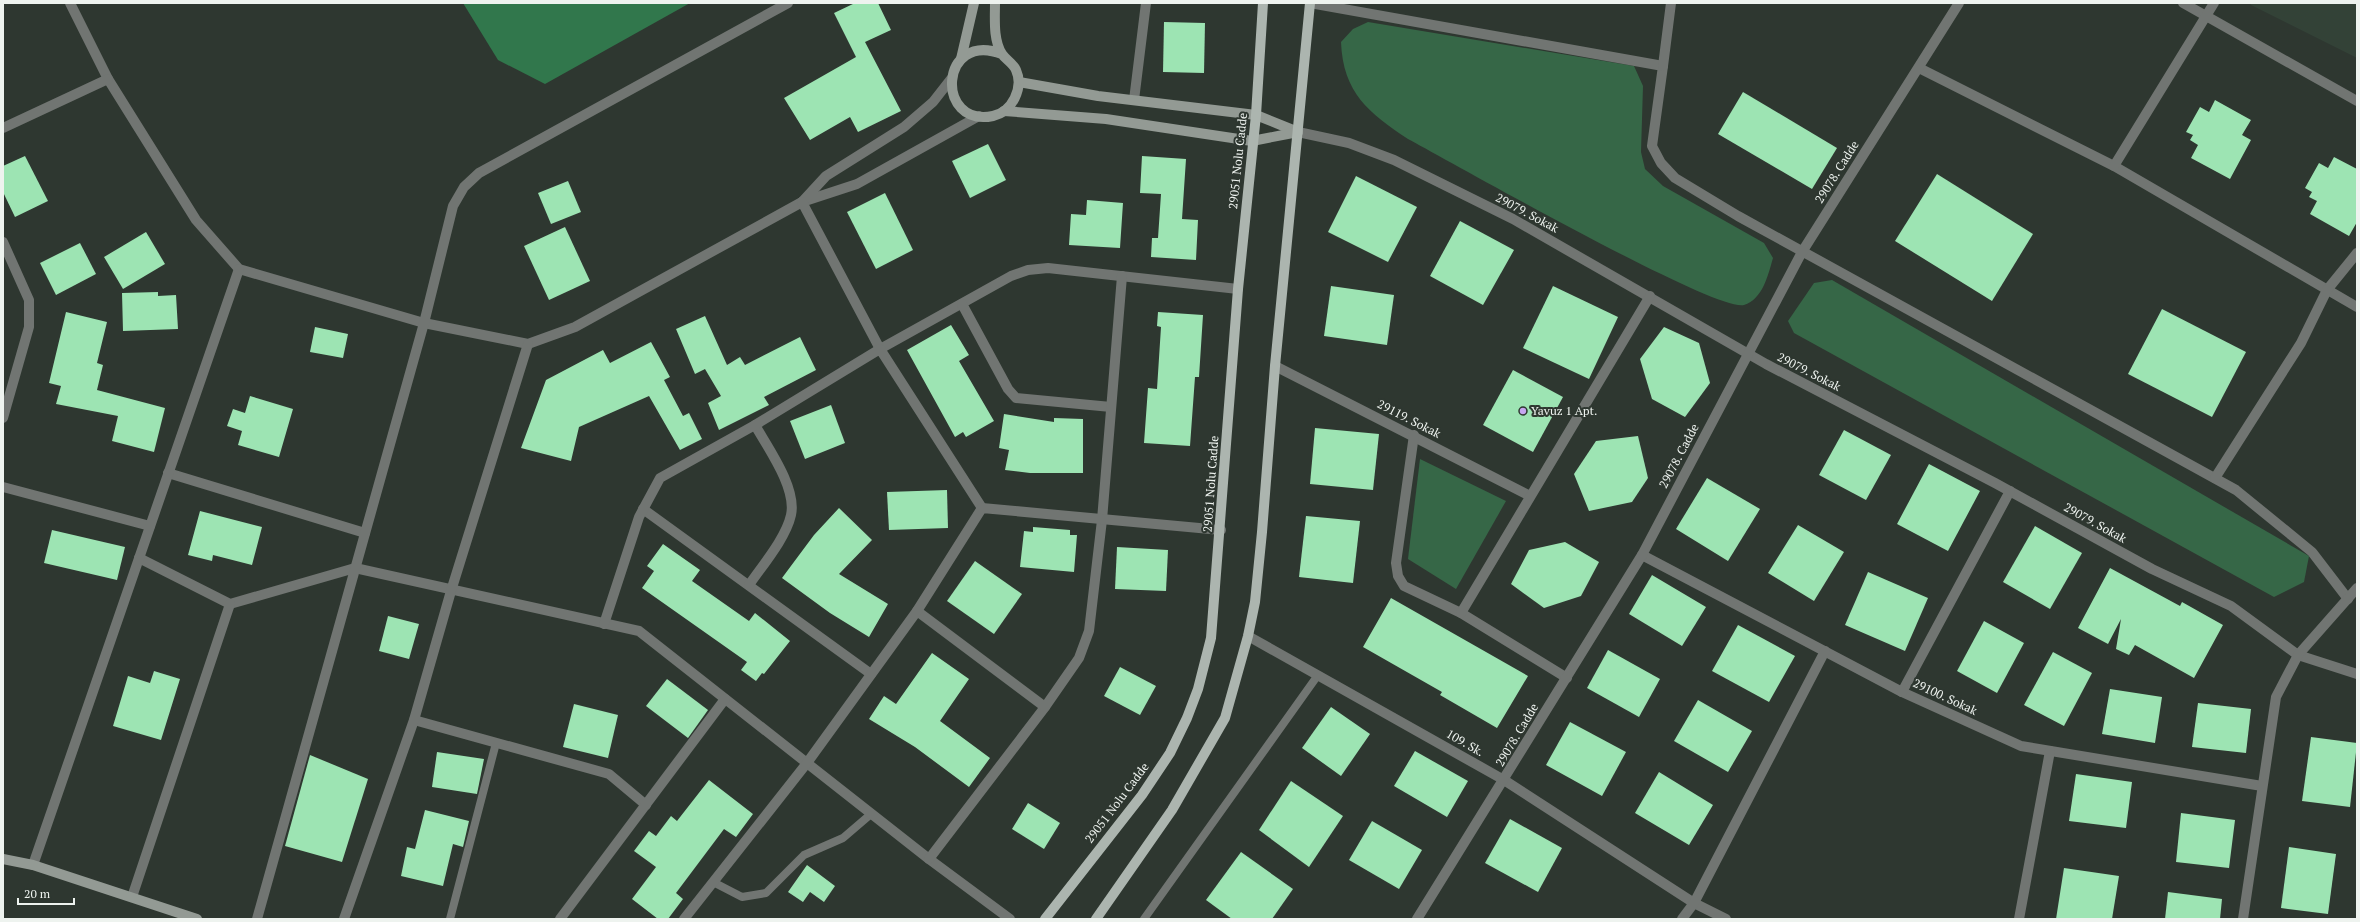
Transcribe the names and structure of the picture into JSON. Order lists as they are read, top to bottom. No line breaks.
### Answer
{"streets":{"main road":["29051 Nolu Cadde"],"street":["29078. Cadde","29079. Sokak","29119. Sokak","29100. Sokak","109. Sk."]},"crossings":[["29078. Cadde","29079. Sokak"],["29078. Cadde","29100. Sokak"],["29078. Cadde","109. Sk."]],"places":["Yavuz 1 Apt."],"scale_bar":"20 m"}
